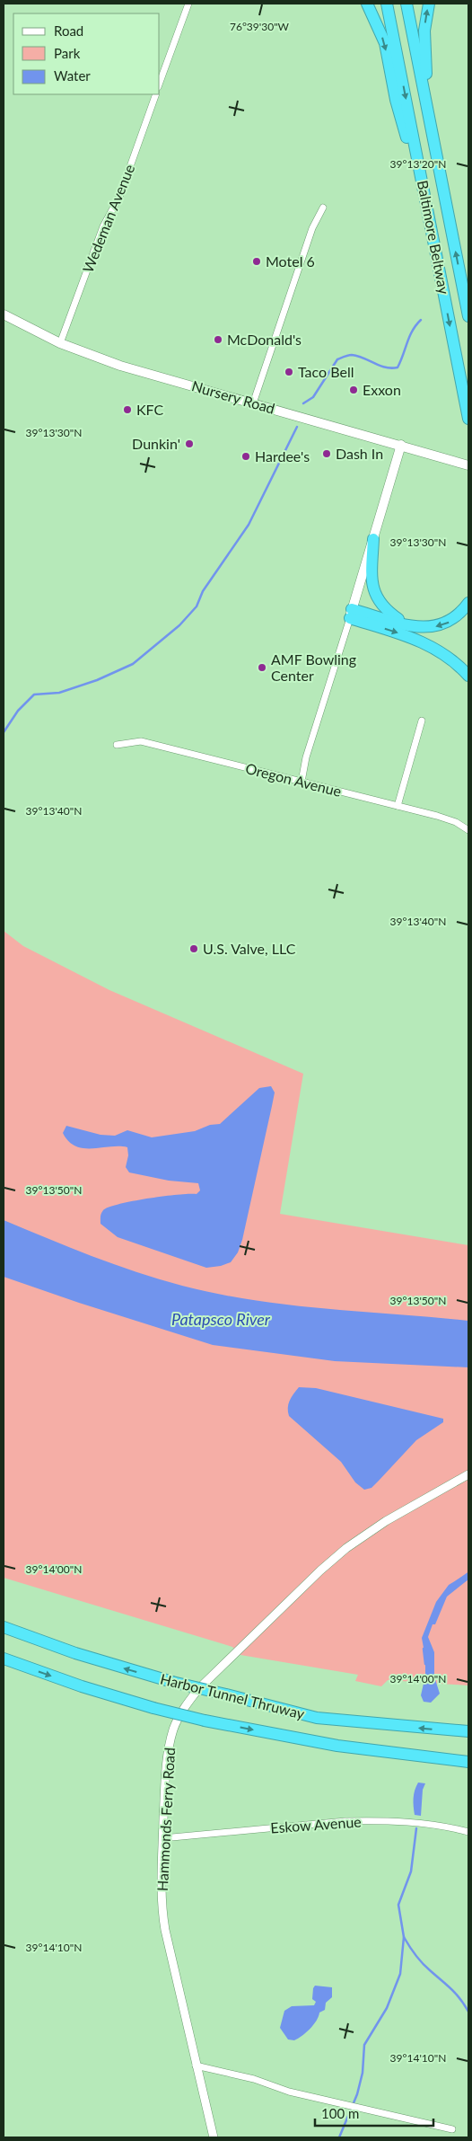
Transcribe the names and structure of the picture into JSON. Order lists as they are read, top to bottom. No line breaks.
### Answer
{"streets":{"highway":["Baltimore Beltway","Harbor Tunnel Thruway"],"main road":["Nursery Road"],"street":["Wedeman Avenue","Oregon Avenue","Hammonds Ferry Road","Eskow Avenue"]},"crossings":[["Wedeman Avenue","Nursery Road"],["Hammonds Ferry Road","Eskow Avenue"]],"water":["Patapsco River"],"places":["Motel 6","McDonald's","Taco Bell","Exxon","KFC","Dunkin'","Dash In","Hardee's","AMF Bowling Center","U.S. Valve, LLC"],"legend":["Road","Park","Water"],"scale_bar":"100 m","coordinates":["76°39'30\"W","39°13'20\"N","39°13'30\"N","39°13'40\"N","39°13'50\"N","39°14'00\"N","39°14'10\"N"]}
